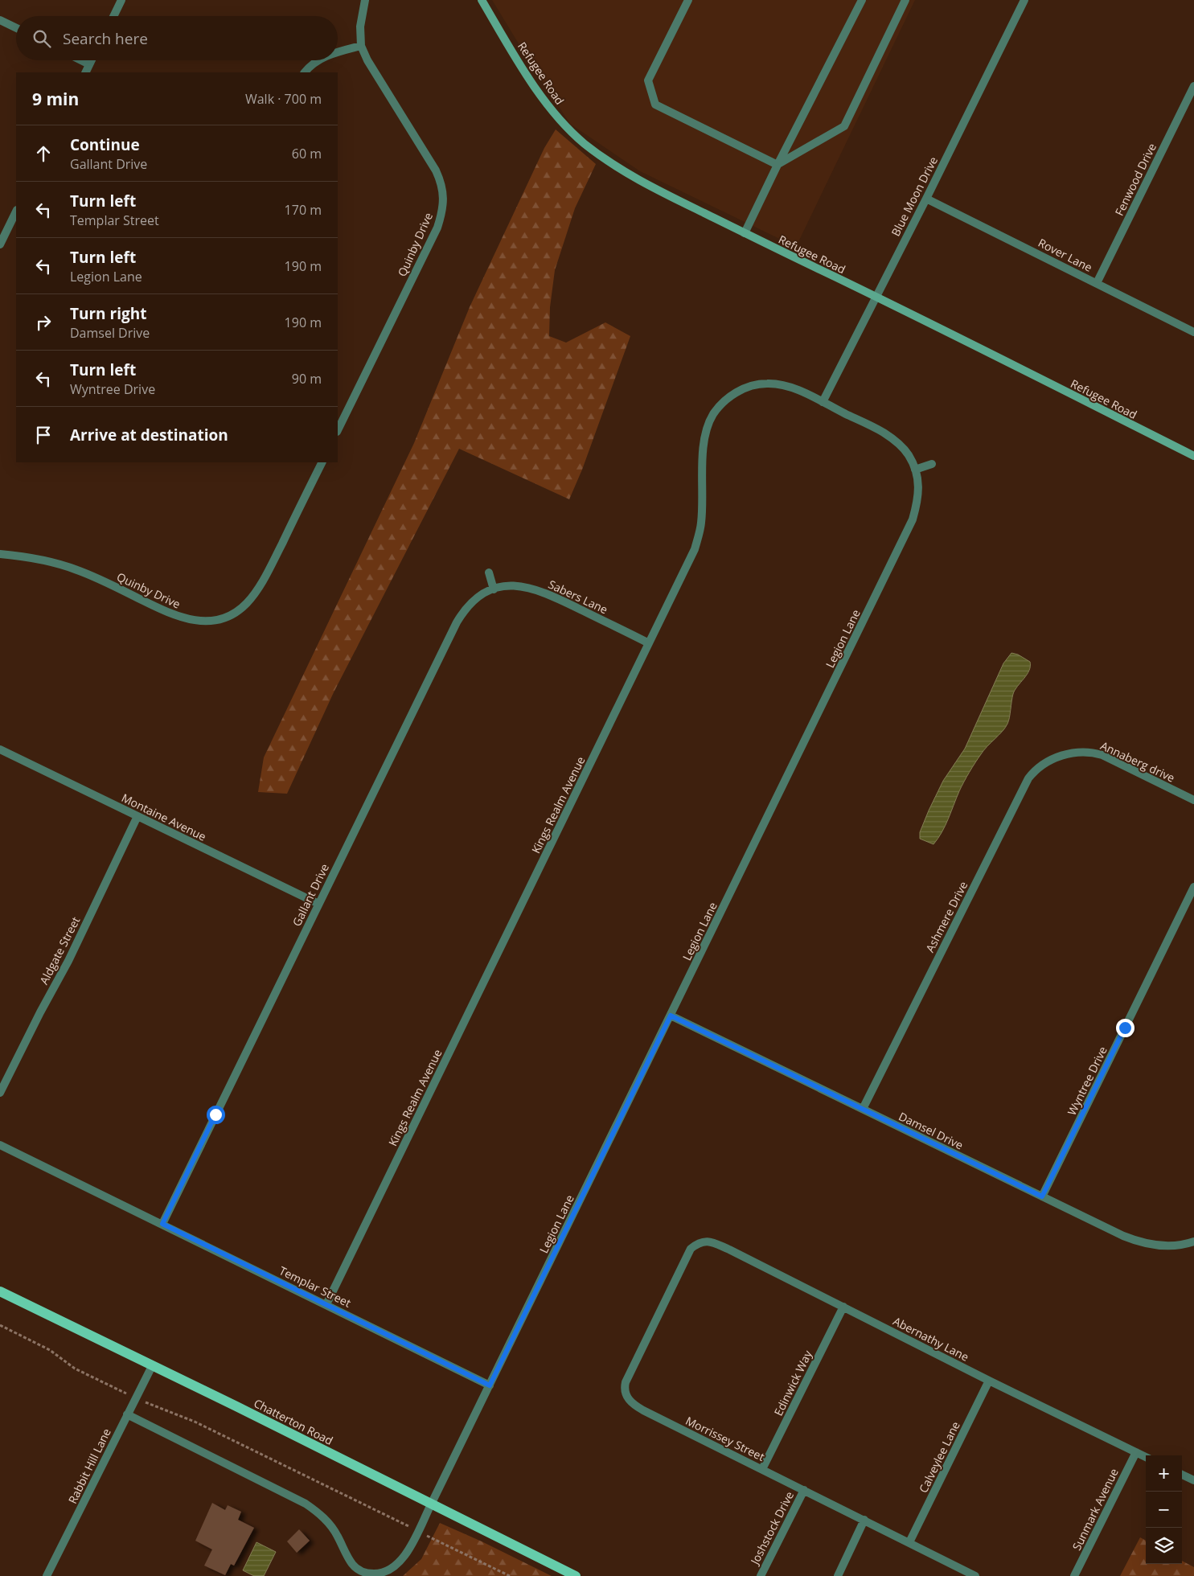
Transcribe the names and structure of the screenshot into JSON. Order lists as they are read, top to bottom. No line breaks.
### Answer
{"streets":{"main road":["Chatterton Road"],"street":["Refugee Road","Fenwood Drive","Blue Moon Drive","Quinby Drive","Rover Lane","Sabers Lane","Legion Lane","Annaberg drive","Kings Realm Avenue","Montaine Avenue","Gallant Drive","Ashmere Drive","Aldgate Street","Wyntree Drive","Damsel Drive","Templar Street","Abernathy Lane","Edinwick Way","Morrissey Street","Calveylee Lane","Rabbit Hill Lane","Sunmark Avenue","Joshstock Drive"]},"crossings":[["Refugee Road","Blue Moon Drive"],["Fenwood Drive","Rover Lane"],["Blue Moon Drive","Rover Lane"],["Blue Moon Drive","Legion Lane"],["Blue Moon Drive","Kings Realm Avenue"],["Sabers Lane","Kings Realm Avenue"],["Sabers Lane","Gallant Drive"],["Legion Lane","Kings Realm Avenue"],["Legion Lane","Damsel Drive"],["Legion Lane","Templar Street"],["Legion Lane","Chatterton Road"],["Legion Lane","Rabbit Hill Lane"],["Annaberg drive","Ashmere Drive"],["Kings Realm Avenue","Templar Street"],["Montaine Avenue","Gallant Drive"],["Montaine Avenue","Aldgate Street"],["Gallant Drive","Templar Street"],["Ashmere Drive","Damsel Drive"],["Wyntree Drive","Damsel Drive"],["Abernathy Lane","Edinwick Way"],["Abernathy Lane","Morrissey Street"],["Abernathy Lane","Calveylee Lane"],["Abernathy Lane","Sunmark Avenue"],["Edinwick Way","Morrissey Street"],["Chatterton Road","Rabbit Hill Lane"],["Morrissey Street","Calveylee Lane"],["Morrissey Street","Joshstock Drive"]],"page":{"search":"Search here","heading":["9 min","Walk · 700 m"],"list":[["Continue","Gallant Drive","60 m"],["Turn left","Templar Street","170 m"],["Turn left","Legion Lane","190 m"],["Turn right","Damsel Drive","190 m"],["Turn left","Wyntree Drive","90 m"],"Arrive at destination"],"map_buttons":["+","−"]}}
